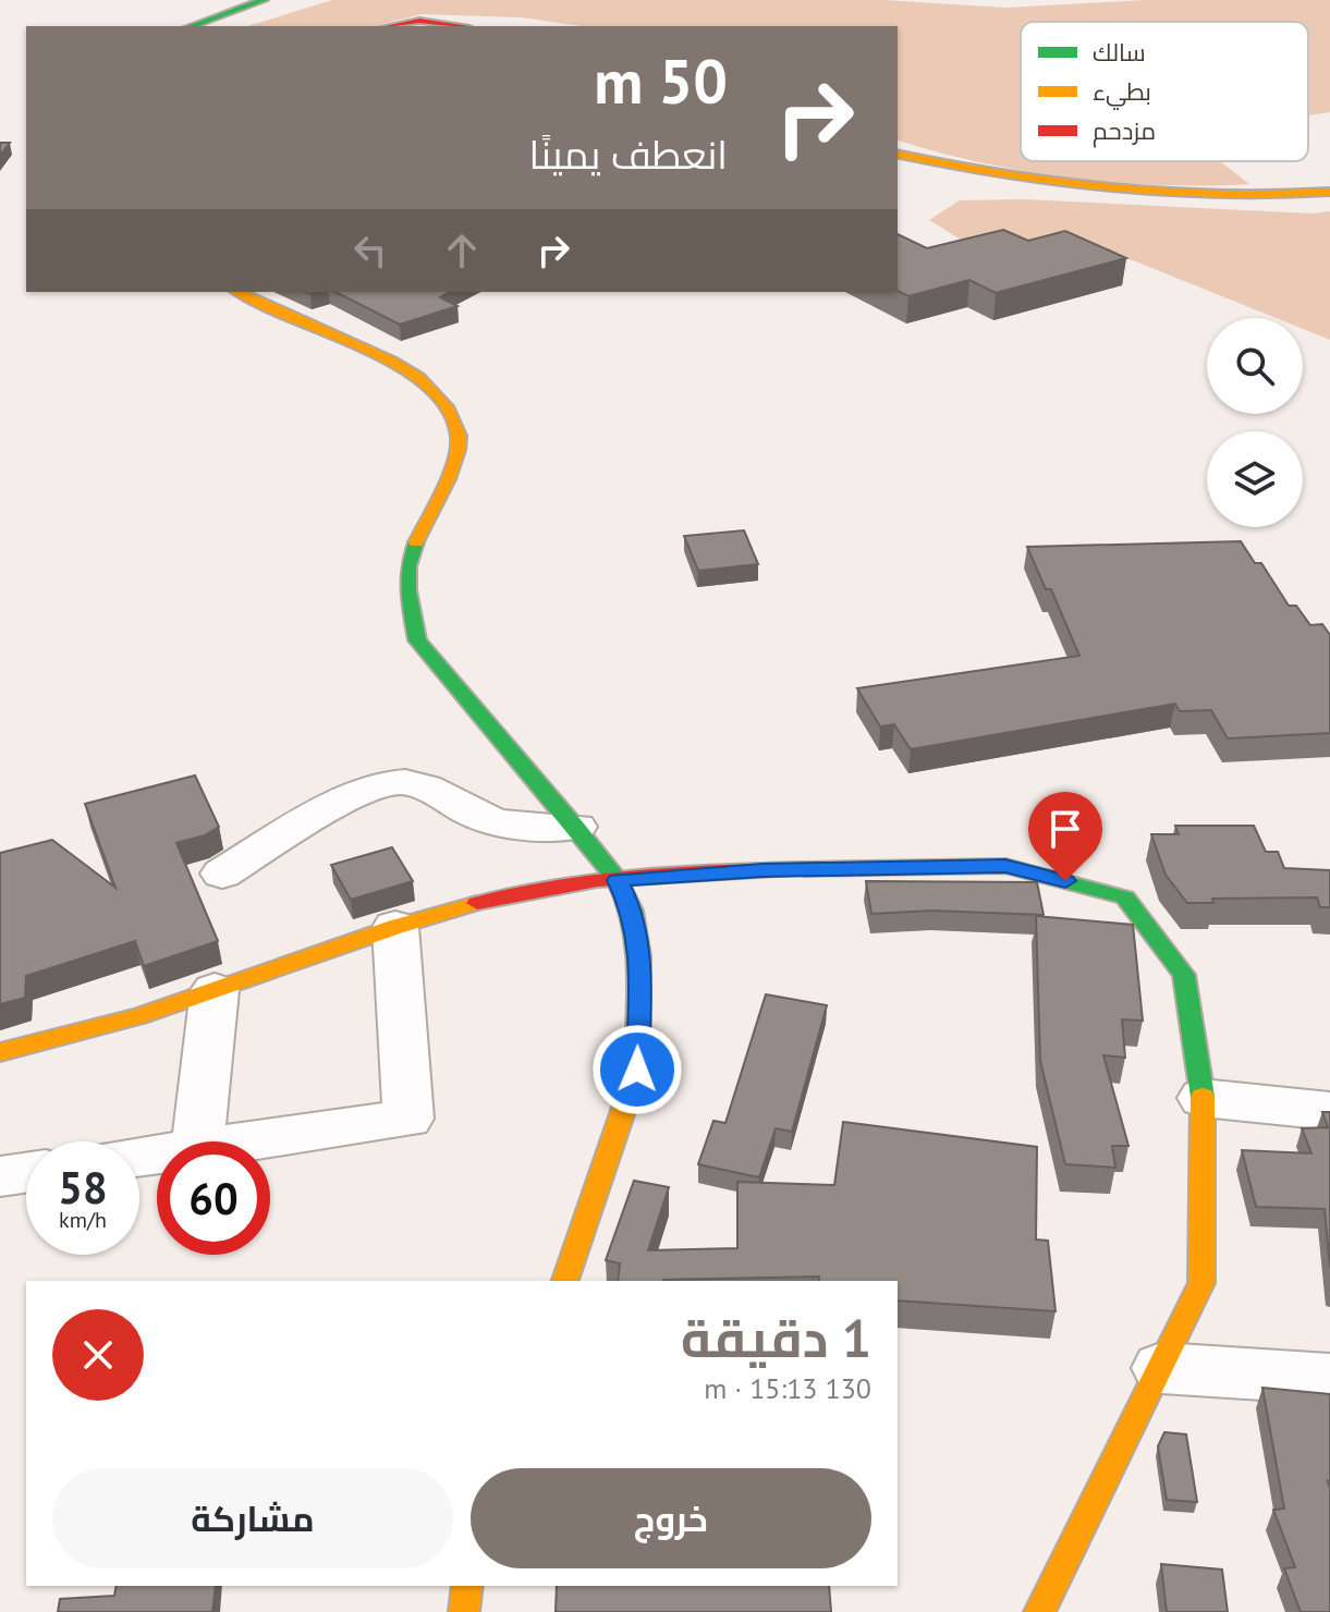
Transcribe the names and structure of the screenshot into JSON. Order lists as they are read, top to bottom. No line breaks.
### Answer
{"legend":["سالك","بطيء","مزدحم"],"page":{"turn":["50 m","انعطف يمينًا"],"speed":"58 km/h","limit":"60","heading":["1 دقيقة","130 m · 15:13"],"buttons":["خروج","مشاركة"]}}
